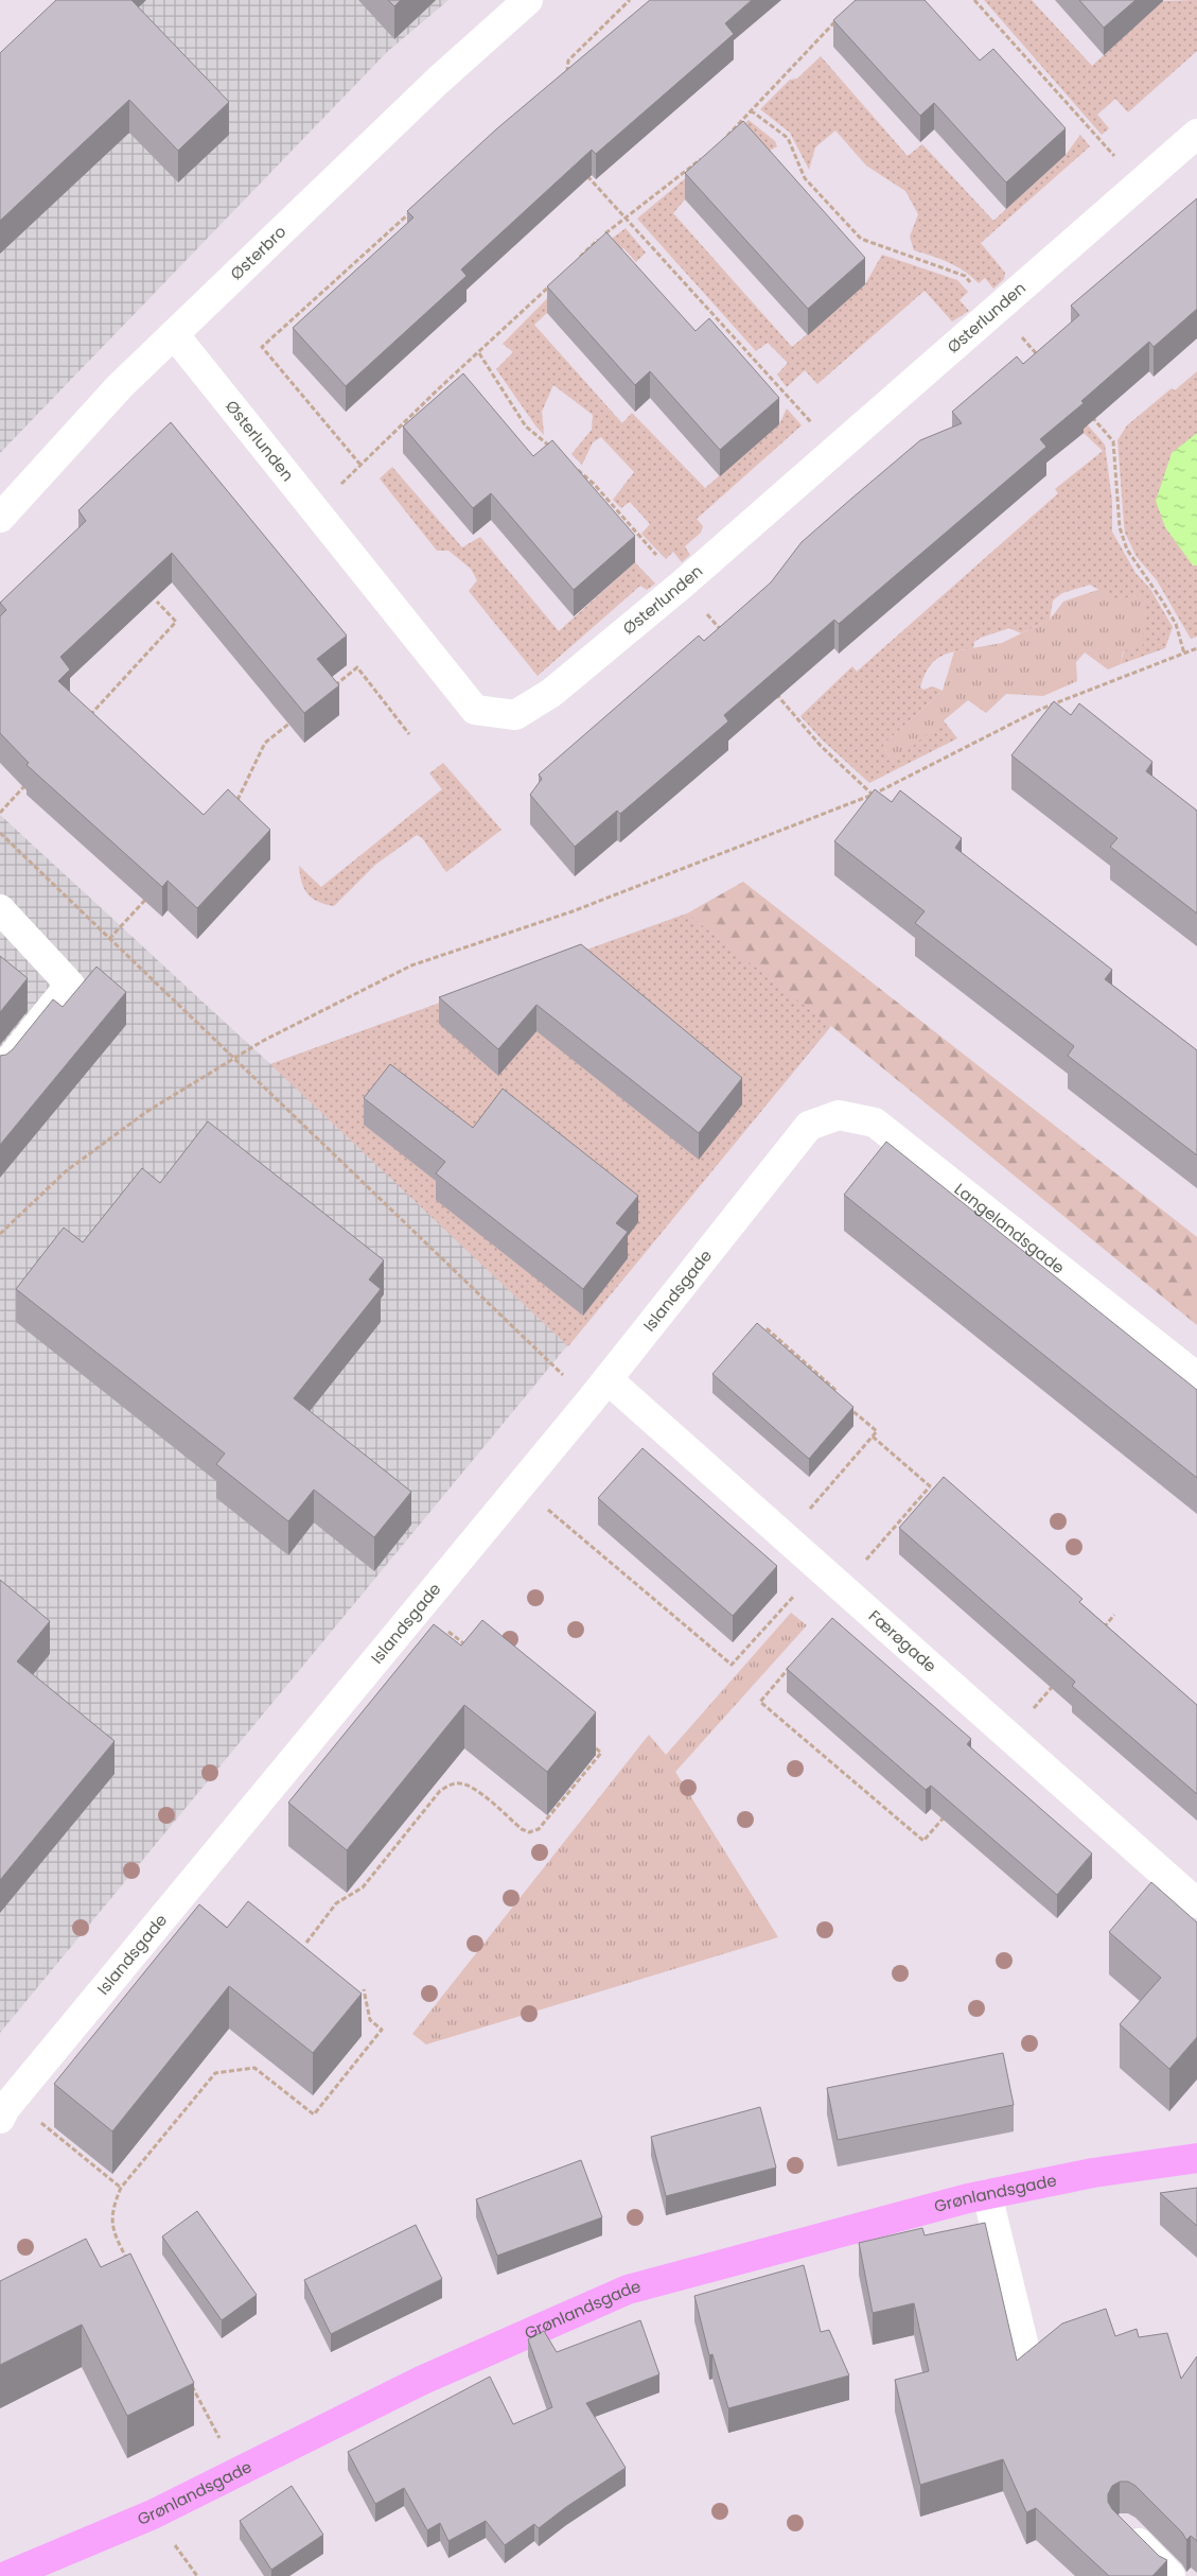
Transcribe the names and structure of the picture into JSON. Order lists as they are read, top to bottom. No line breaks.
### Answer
{"streets":{"main road":["Grønlandsgade"],"street":["Østerbro","Østerlunden","Langelandsgade","Islandsgade","Færøgade"]},"crossings":[["Østerbro","Østerlunden"],["Langelandsgade","Islandsgade"],["Islandsgade","Færøgade"]]}
